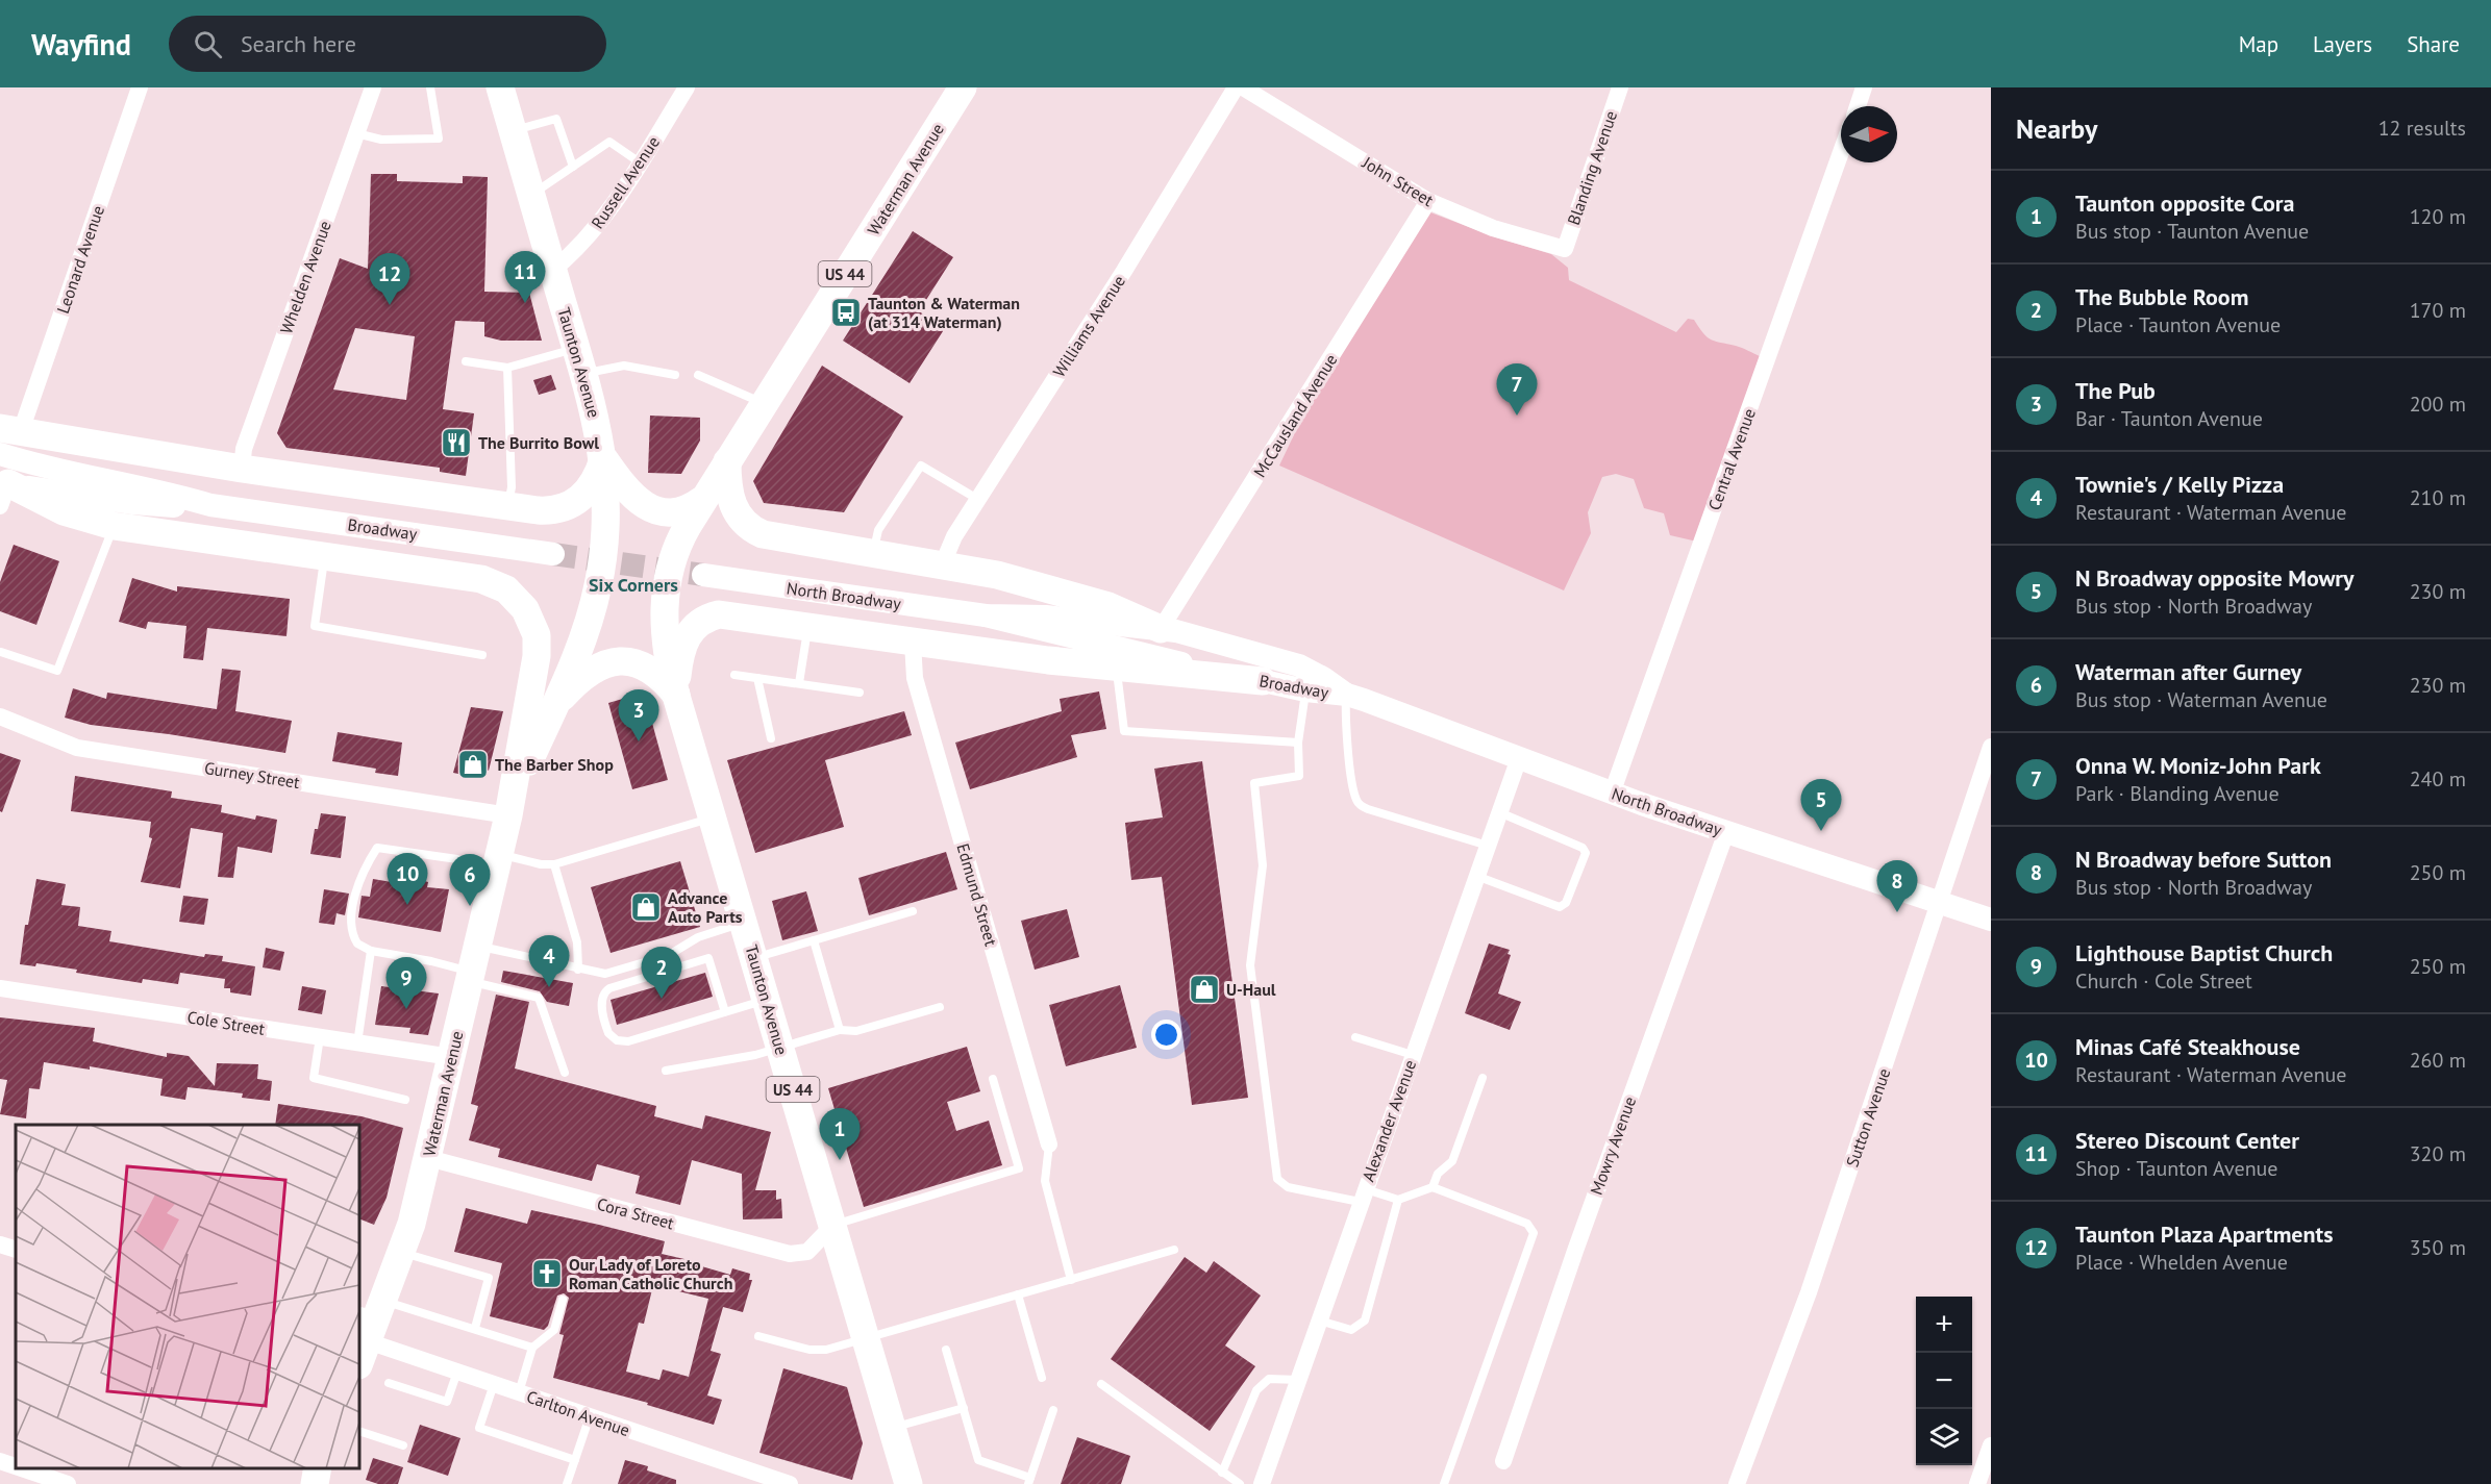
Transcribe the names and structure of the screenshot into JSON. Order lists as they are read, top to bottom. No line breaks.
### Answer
{"streets":{"highway":["Waterman Avenue","US 44","Taunton Avenue"],"main road":["Broadway","North Broadway"],"street":["Blanding Avenue","John Street","Russell Avenue","Leonard Avenue","Whelden Avenue","Williams Avenue","McCausland Avenue","Central Avenue","Gurney Street","Edmund Street","Cole Street","Sutton Avenue","Alexander Avenue","Mowry Avenue","Cora Street","Carlton Avenue"]},"crossings":[["Blanding Avenue","John Street"],["Waterman Avenue","US 44"],["Waterman Avenue","Gurney Street"],["Waterman Avenue","Cole Street"],["Waterman Avenue","Cora Street"],["Waterman Avenue","Carlton Avenue"],["John Street","McCausland Avenue"],["Russell Avenue","Taunton Avenue"],["US 44","Taunton Avenue"],["Taunton Avenue","Cora Street"],["McCausland Avenue","Broadway"],["Central Avenue","North Broadway"],["Broadway","North Broadway"],["North Broadway","Sutton Avenue"],["North Broadway","Alexander Avenue"],["North Broadway","Mowry Avenue"]],"districts":["Six Corners"],"places":{"bus stop":["Taunton & Waterman (at 314 Waterman)"],"restaurant":["The Burrito Bowl"],"shop":["The Barber Shop","Advance Auto Parts","U-Haul"],"church":["Our Lady of Loreto Roman Catholic Church"]},"north":"right","page":{"header":"Wayfind","search":"Search here","nav":["Map","Layers","Share"],"heading":["Nearby","12 results"],"list":[{"mark":"1","name":"Taunton opposite Cora","note":"Bus stop · Taunton Avenue","value":"120 m"},{"mark":"2","name":"The Bubble Room","note":"Place · Taunton Avenue","value":"170 m"},{"mark":"3","name":"The Pub","note":"Bar · Taunton Avenue","value":"200 m"},{"mark":"4","name":"Townie's / Kelly Pizza","note":"Restaurant · Waterman Avenue","value":"210 m"},{"mark":"5","name":"N Broadway opposite Mowry","note":"Bus stop · North Broadway","value":"230 m"},{"mark":"6","name":"Waterman after Gurney","note":"Bus stop · Waterman Avenue","value":"230 m"},{"mark":"7","name":"Onna W. Moniz-John Park","note":"Park · Blanding Avenue","value":"240 m"},{"mark":"8","name":"N Broadway before Sutton","note":"Bus stop · North Broadway","value":"250 m"},{"mark":"9","name":"Lighthouse Baptist Church","note":"Church · Cole Street","value":"250 m"},{"mark":"10","name":"Minas Café Steakhouse","note":"Restaurant · Waterman Avenue","value":"260 m"},{"mark":"11","name":"Stereo Discount Center","note":"Shop · Taunton Avenue","value":"320 m"},{"mark":"12","name":"Taunton Plaza Apartments","note":"Place · Whelden Avenue","value":"350 m"}],"pins":["11","12","7","3","5","10","6","8","4","2","9","1"],"map_buttons":["+","−"]}}
